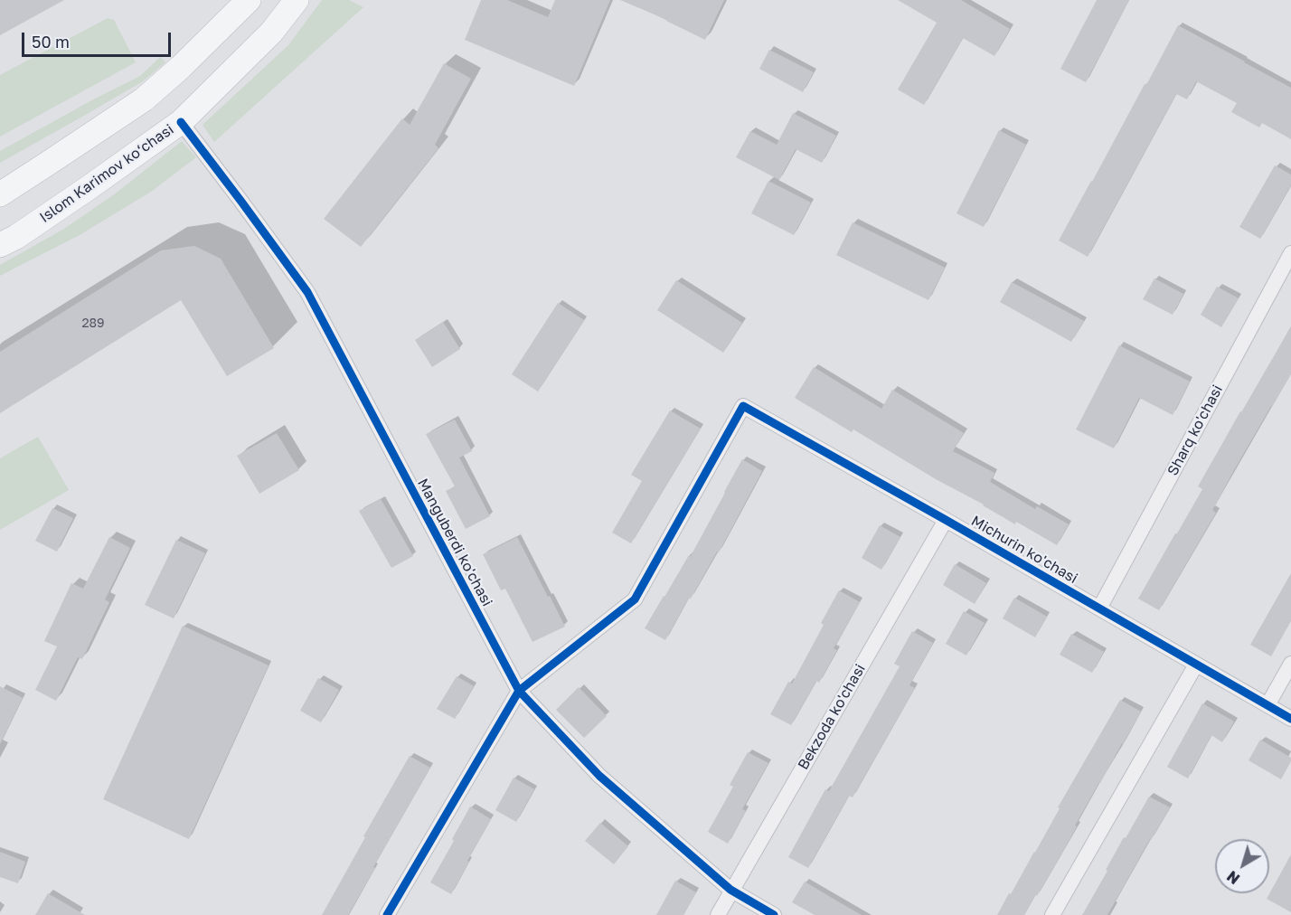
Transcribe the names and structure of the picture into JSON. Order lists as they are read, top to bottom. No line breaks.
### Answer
{"streets":{"main road":["Islom Karimov ko‘chasi"],"street":["Sharq ko'chasi","Manguberdi ko'chasi","Michurin ko'chasi","Bekzoda ko'chasi"]},"crossings":[["Islom Karimov ko‘chasi","Manguberdi ko'chasi"],["Sharq ko'chasi","Michurin ko'chasi"],["Manguberdi ko'chasi","Michurin ko'chasi"],["Manguberdi ko'chasi","Bekzoda ko'chasi"],["Michurin ko'chasi","Bekzoda ko'chasi"]],"house_numbers":["289"],"scale_bar":"50 m","north":"bottom left"}
